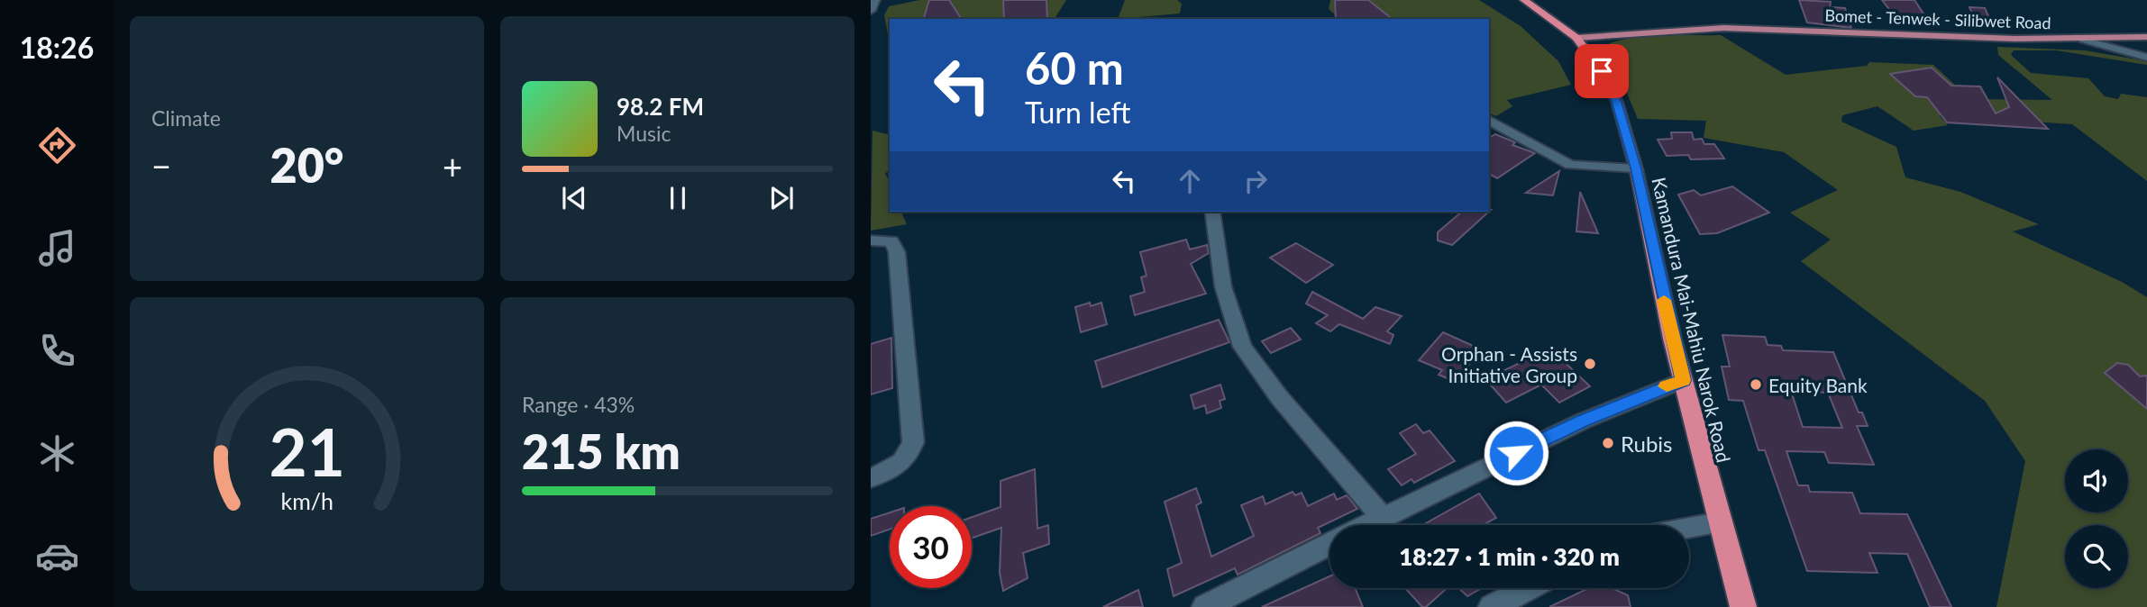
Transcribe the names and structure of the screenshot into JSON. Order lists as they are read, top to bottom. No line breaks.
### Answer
{"streets":{"highway":["Kamandura Mai-Mahiu Narok Road"],"main road":["Bomet - Tenwek - Silibwet Road"]},"crossings":[["Bomet - Tenwek - Silibwet Road","Kamandura Mai-Mahiu Narok Road"]],"places":["Orphan - Assists Initiative Group","Equity Bank","Rubis"],"page":{"tabs":"18:26","tile":["Climate",["Range · 43%","215 km"]],"turn":["60 m","Turn left"],"song":["98.2 FM","Music"],"heat":["−","20°","+"],"limit":"30","trip":"18:27 · 1 min · 320 m","gauge":["21","km/h"]}}
